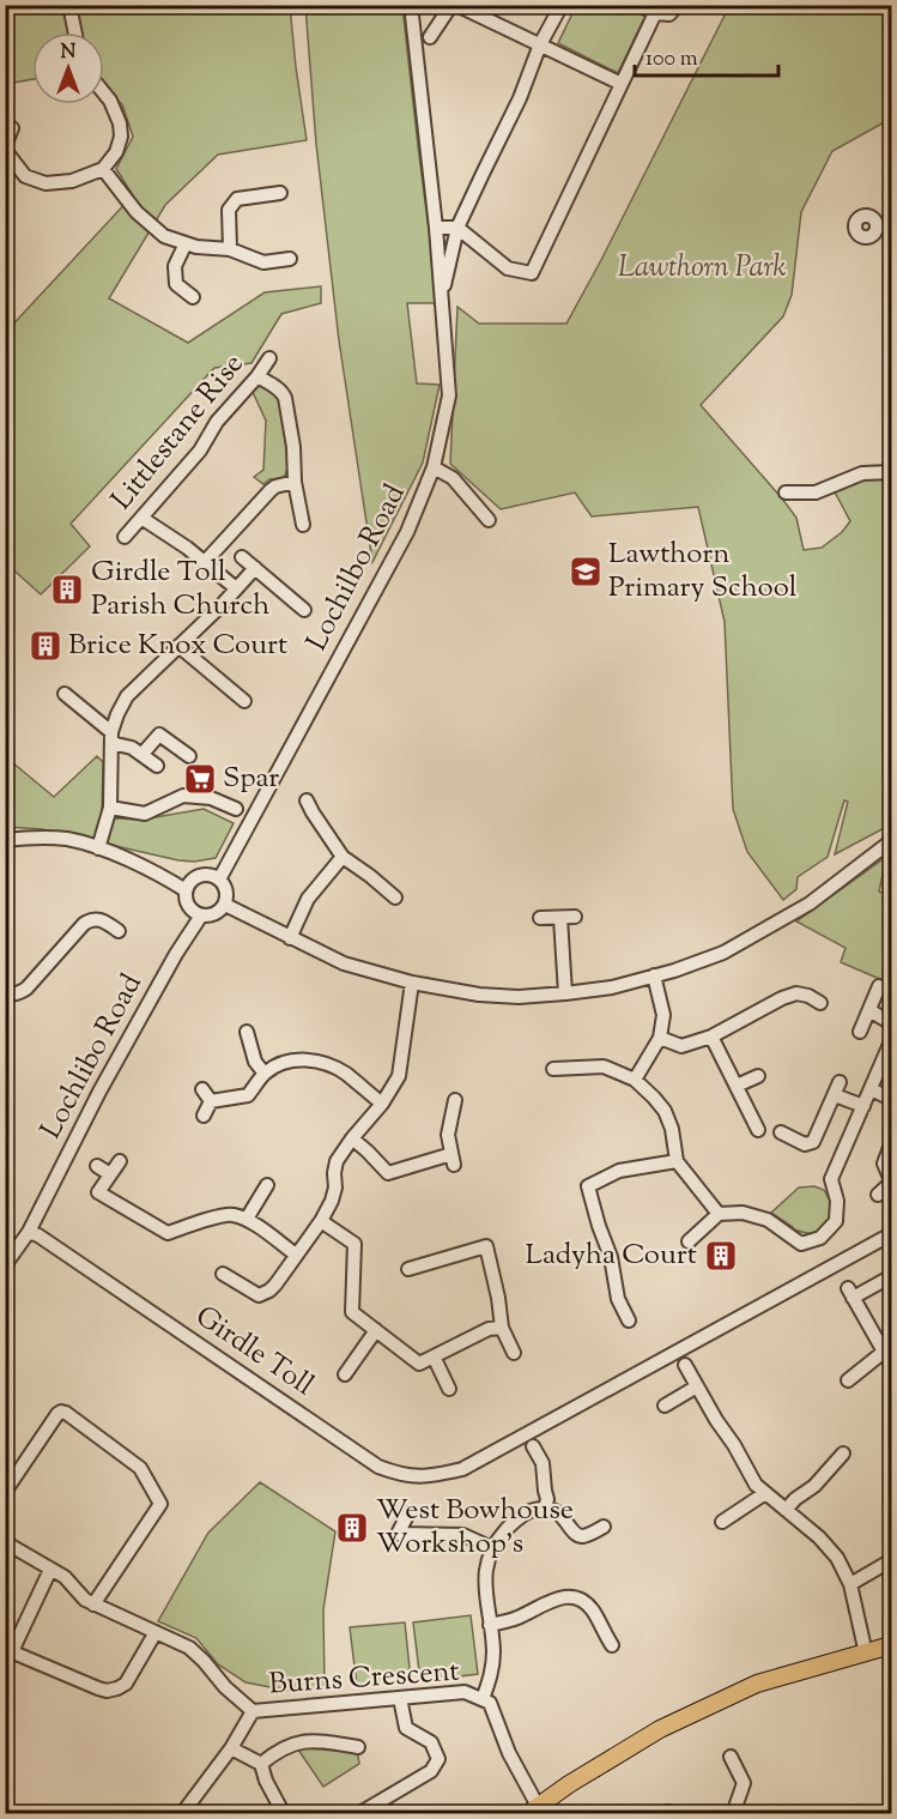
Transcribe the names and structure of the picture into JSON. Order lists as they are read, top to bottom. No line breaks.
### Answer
{"streets":{"street":["Littlestane Rise","Lochilbo Road","Lochlibo Road","Girdle Toll","Burns Crescent"]},"crossings":[["Lochilbo Road","Lochlibo Road"],["Lochlibo Road","Girdle Toll"]],"parks":["Lawthorn Park"],"places":{"school or university":["Lawthorn Primary School"],"building":["Girdle Toll Parish Church","Brice Knox Court","Ladyha Court","West Bowhouse Workshop's"],"supermarket":["Spar"]},"scale_bar":"100 m","north":"top"}
